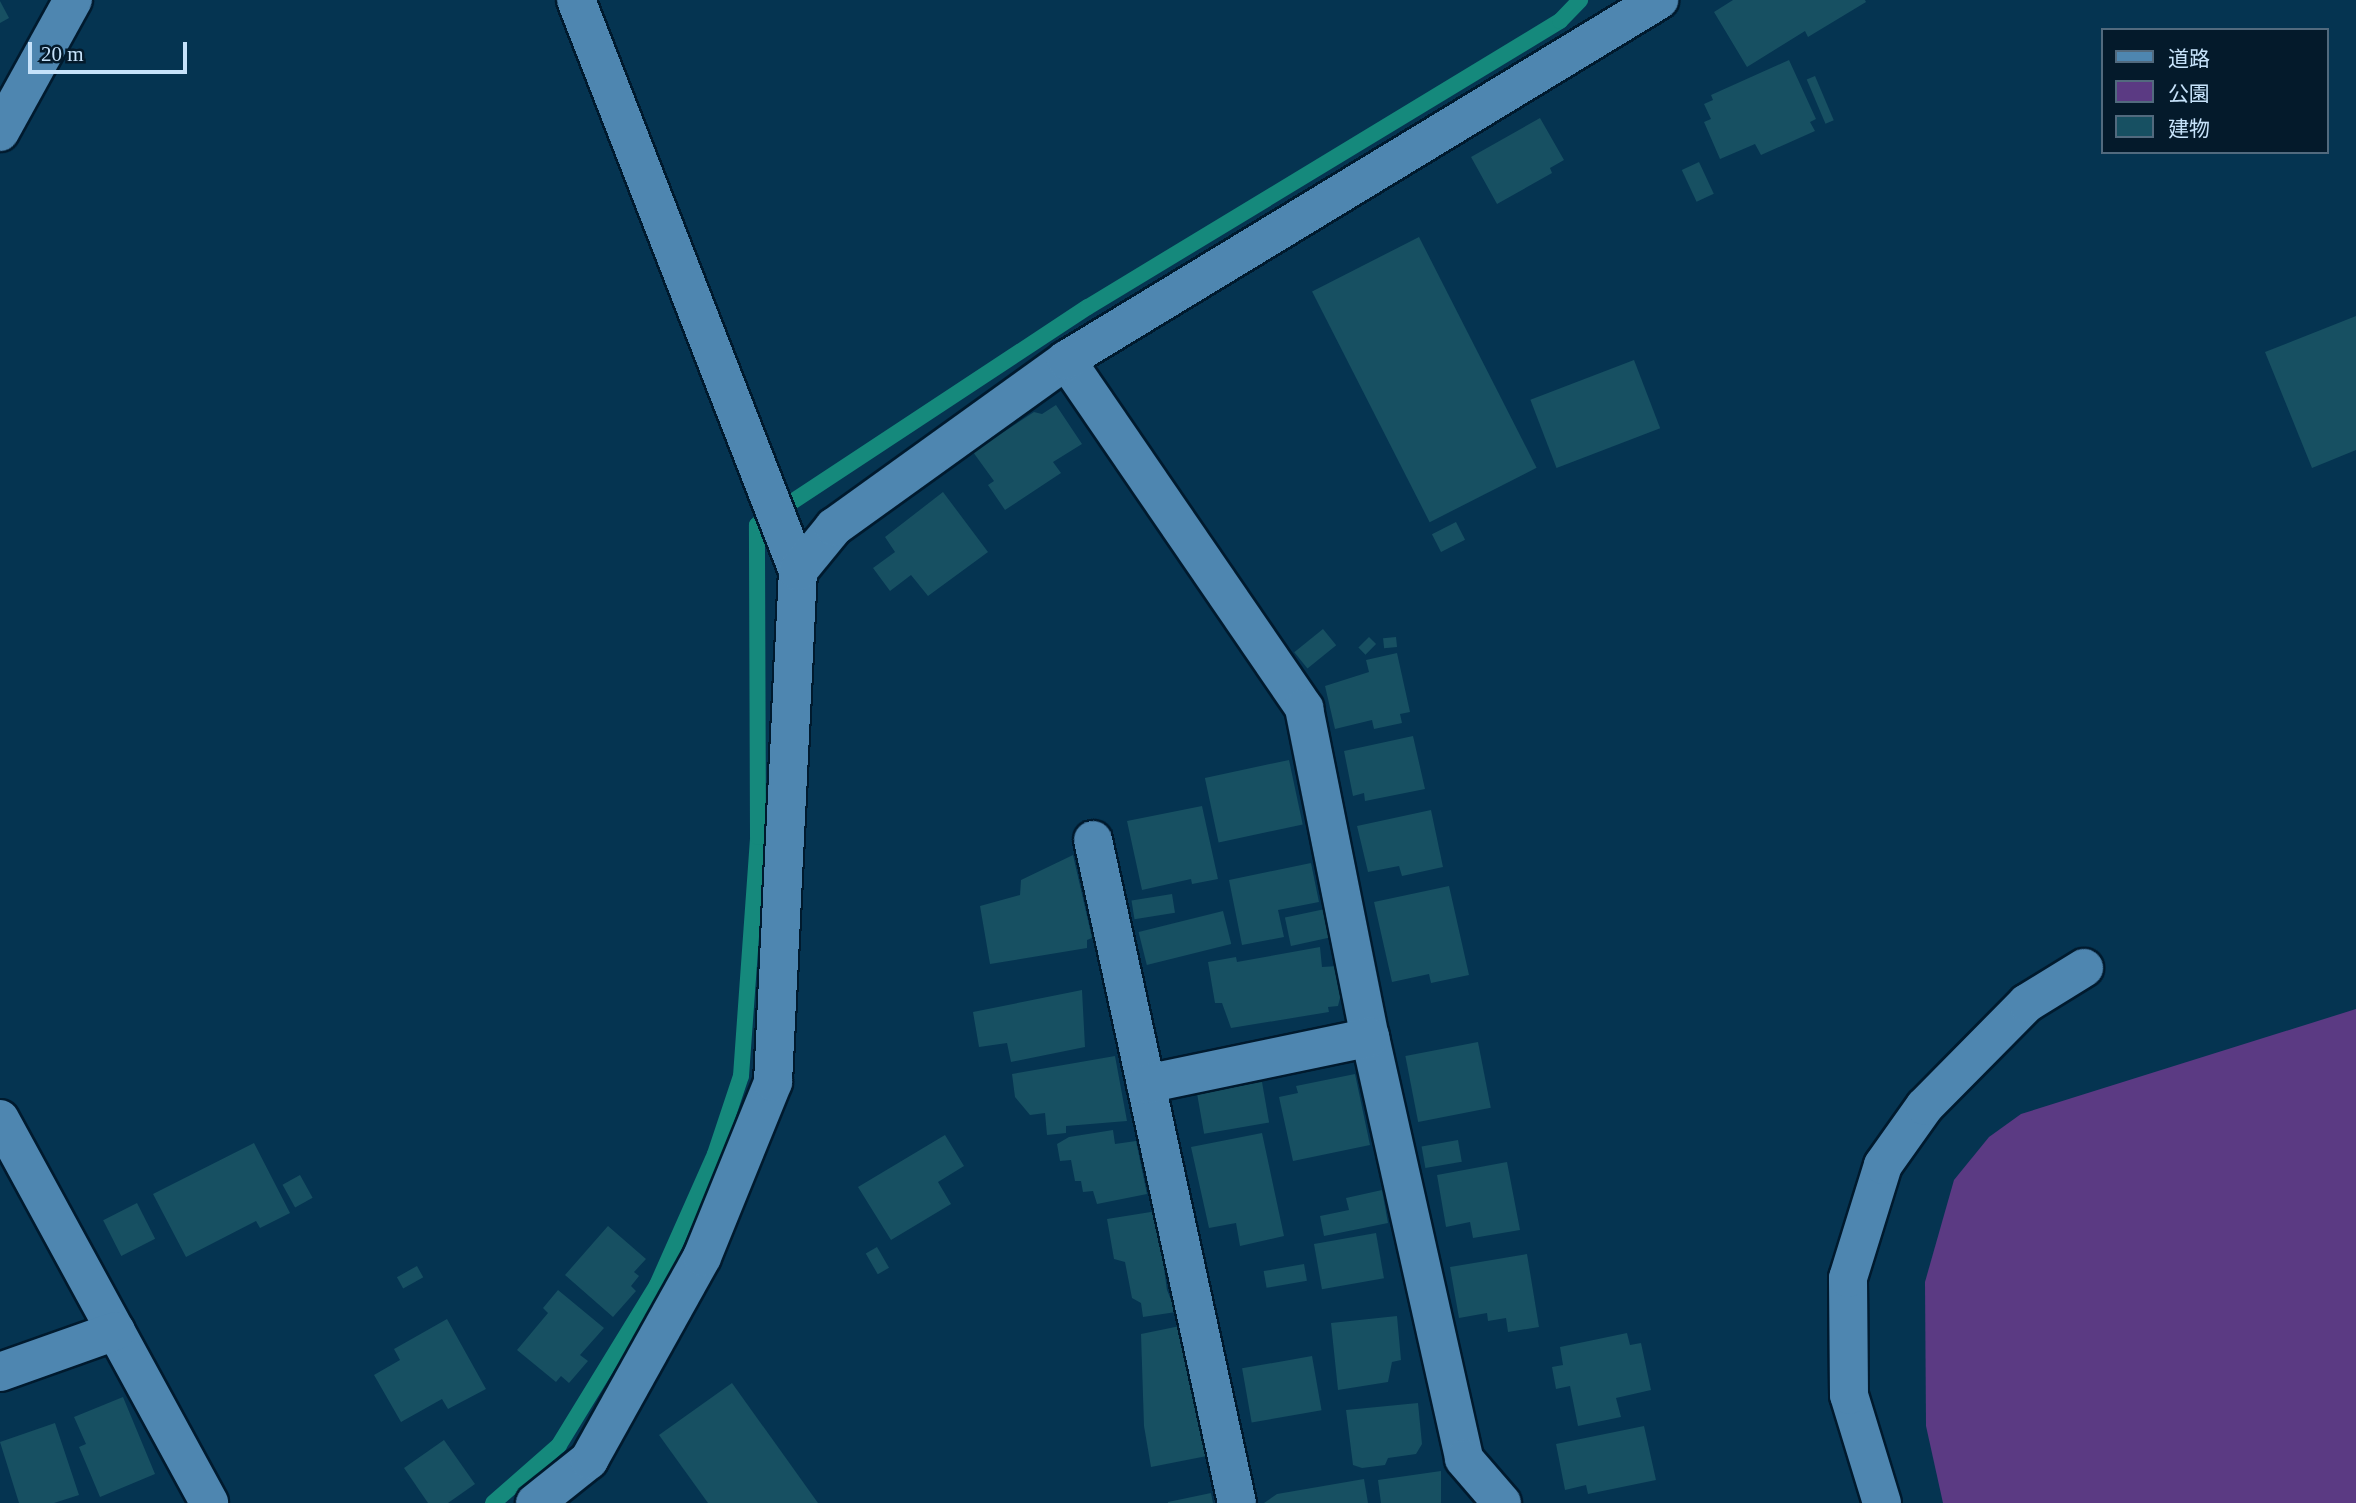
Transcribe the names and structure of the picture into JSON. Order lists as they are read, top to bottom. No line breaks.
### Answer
{"legend":["道路","公園","建物"],"scale_bar":"20 m"}
